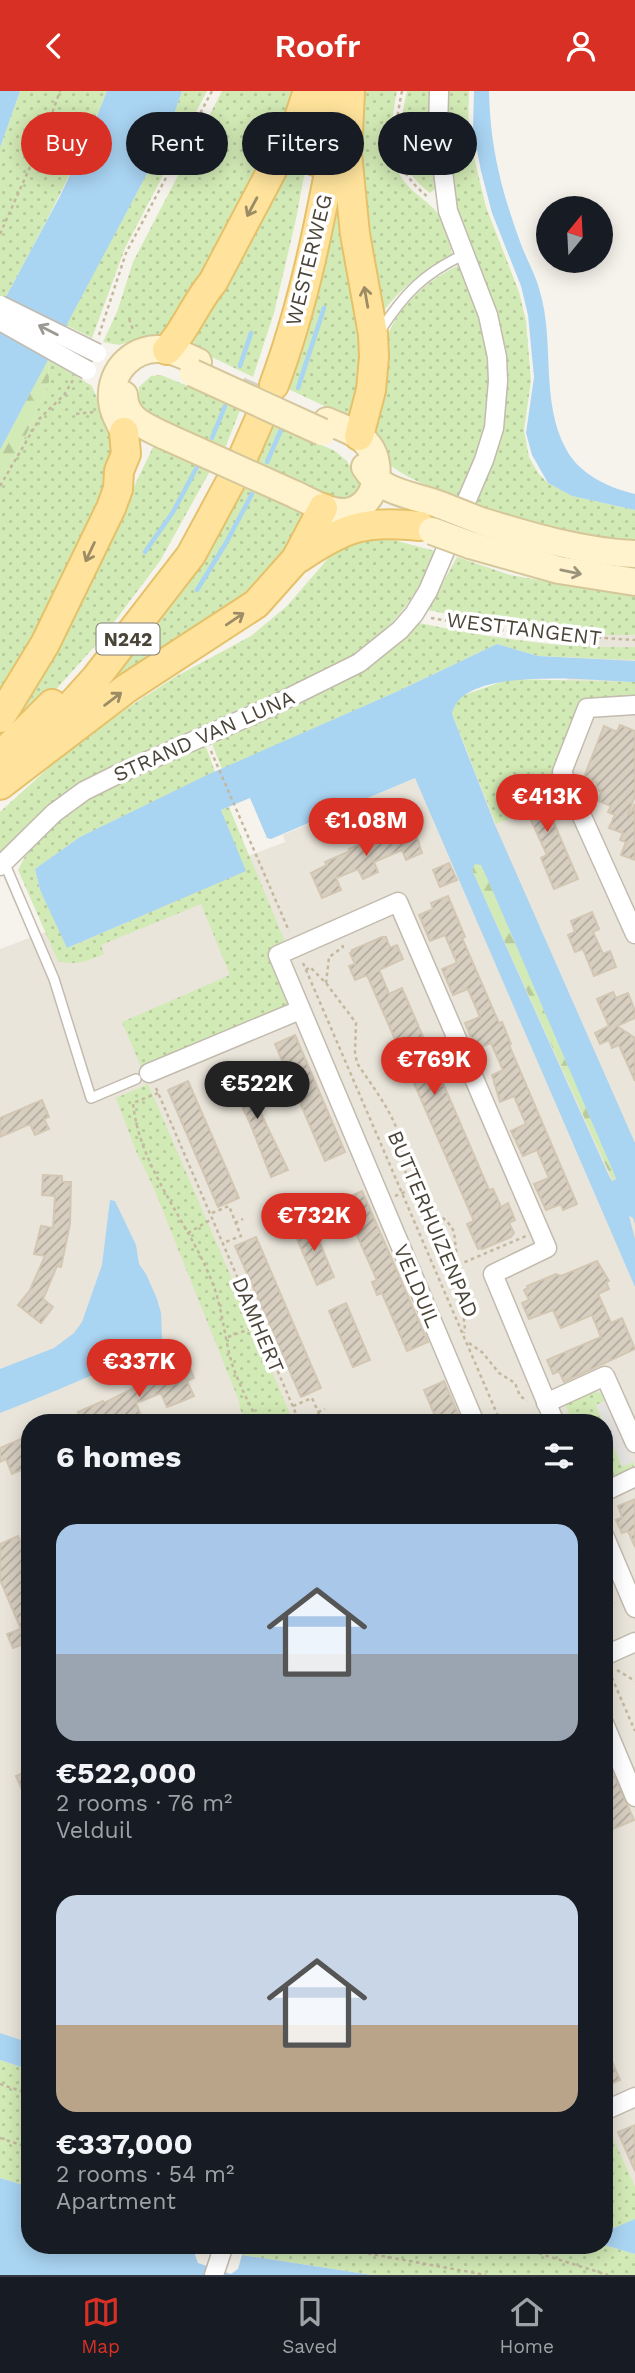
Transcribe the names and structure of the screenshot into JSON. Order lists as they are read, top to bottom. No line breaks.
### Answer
{"streets":{"main road":["WESTERWEG","N242"],"street":["STRAND VAN LUNA","VELDUIL"],"path":["WESTTANGENT","BUTTERHUIZENPAD","DAMHERT"]},"crossings":[["WESTTANGENT","STRAND VAN LUNA"],["BUTTERHUIZENPAD","VELDUIL"]],"north":"top","page":{"header":"Roofr","chip":["Buy","Rent","Filters","New"],"price":["€413K","€1.08M","€769K","€522K","€732K","€337K"],"heading":"6 homes","list":[{"name":"€522,000","note":"2 rooms · 76 m² · Velduil"},{"name":"€337,000","note":"2 rooms · 54 m² · Apartment"}],"tabs":["Map","Saved","Home"]}}
